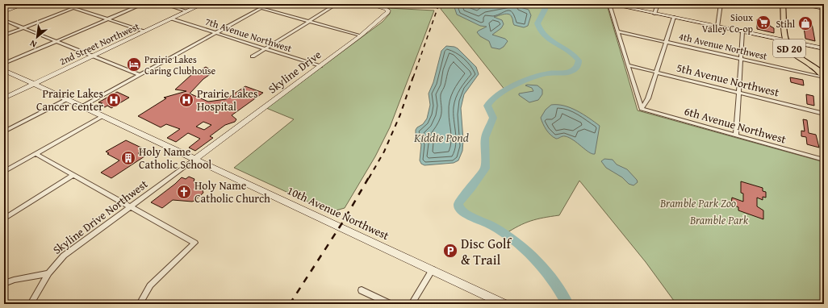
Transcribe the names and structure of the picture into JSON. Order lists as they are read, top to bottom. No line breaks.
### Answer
{"streets":{"main road":["SD 20"],"street":["7th Avenue Northwest","2nd Street Northwest","4th Avenue Northwest","Skyline Drive","5th Avenue Northwest","6th Avenue Northwest","10th Avenue Northwest","Skyline Drive Northwest"]},"crossings":[["7th Avenue Northwest","2nd Street Northwest"],["7th Avenue Northwest","Skyline Drive"],["2nd Street Northwest","10th Avenue Northwest"],["4th Avenue Northwest","SD 20"],["Skyline Drive","10th Avenue Northwest"],["Skyline Drive","Skyline Drive Northwest"],["10th Avenue Northwest","Skyline Drive Northwest"]],"water":["Kiddie Pond"],"parks":["Bramble Park Zoo","Bramble Park"],"places":{"supermarket":["Sioux Valley Co-op"],"shop":["Stihl"],"hotel":["Prairie Lakes Caring Clubhouse"],"hospital":["Prairie Lakes Cancer Center","Prairie Lakes Hospital"],"building":["Holy Name Catholic School"],"church":["Holy Name Catholic Church"],"parking":["Disc Golf & Trail"]},"north":"bottom left"}
